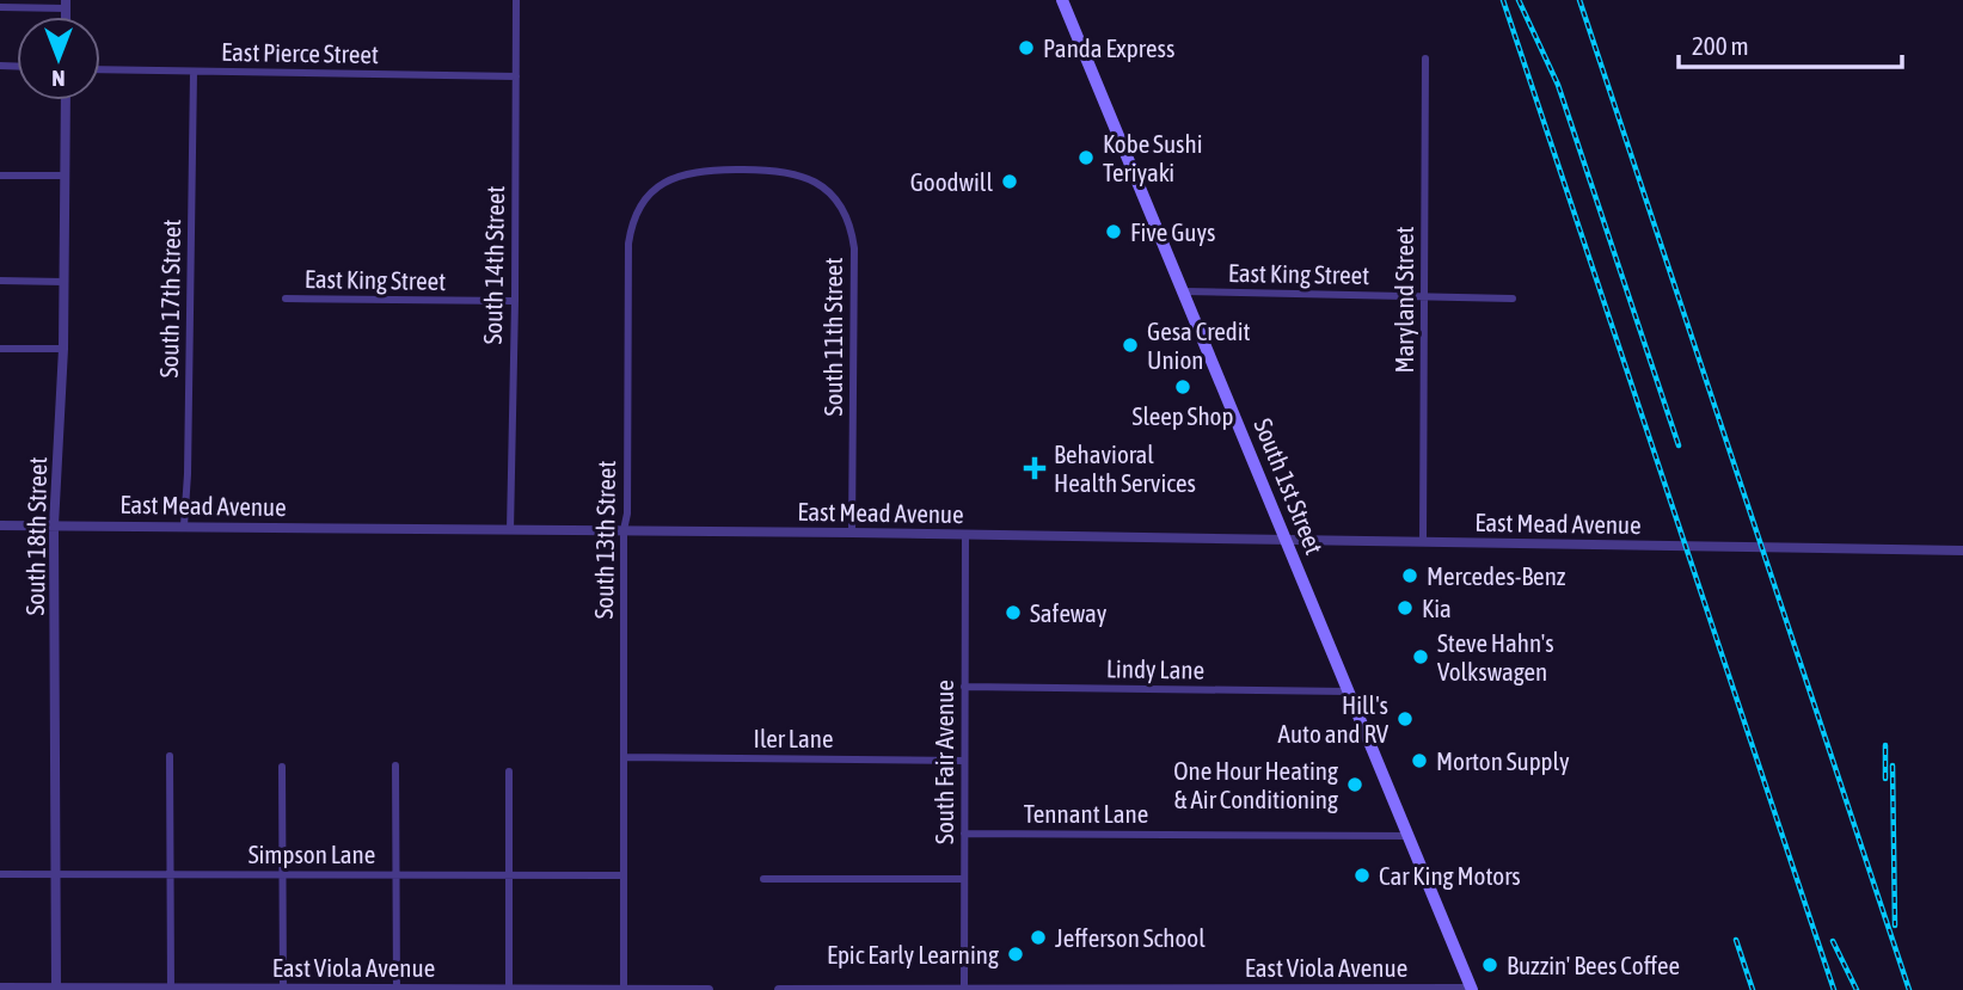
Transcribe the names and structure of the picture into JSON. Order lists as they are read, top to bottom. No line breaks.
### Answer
{"streets":{"main road":["South 1st Street"],"street":["East Pierce Street","South 14th Street","East King Street","South 17th Street","Maryland Street","South 11th Street","East Mead Avenue","South 18th Street","South 13th Street","Lindy Lane","Iler Lane","South Fair Avenue","Tennant Lane","Simpson Lane","East Viola Avenue"]},"crossings":[["East Pierce Street","South 14th Street"],["East Pierce Street","South 17th Street"],["South 14th Street","East King Street"],["South 14th Street","East Mead Avenue"],["East King Street","Maryland Street"],["East King Street","South 1st Street"],["South 17th Street","East Mead Avenue"],["Maryland Street","East Mead Avenue"],["South 11th Street","East Mead Avenue"],["South 11th Street","South 13th Street"],["South 1st Street","East Mead Avenue"],["South 1st Street","Lindy Lane"],["South 1st Street","Tennant Lane"],["South 1st Street","East Viola Avenue"],["East Mead Avenue","South 18th Street"],["East Mead Avenue","South 13th Street"],["East Mead Avenue","South Fair Avenue"],["South 18th Street","Simpson Lane"],["South 18th Street","East Viola Avenue"],["South 13th Street","Iler Lane"],["South 13th Street","Simpson Lane"],["South 13th Street","East Viola Avenue"],["Lindy Lane","South Fair Avenue"],["Iler Lane","South Fair Avenue"],["South Fair Avenue","Tennant Lane"],["South Fair Avenue","East Viola Avenue"]],"places":{"other":["Panda Express","Kobe Sushi Teriyaki","Goodwill","Five Guys","Gesa Credit Union","Sleep Shop","Mercedes-Benz","Kia","Safeway","Steve Hahn's Volkswagen","Hill's Auto and RV","Morton Supply","One Hour Heating & Air Conditioning","Car King Motors","Jefferson School","Epic Early Learning","Buzzin' Bees Coffee"],"health":["Behavioral Health Services"]},"scale_bar":"200 m","north":"bottom"}
